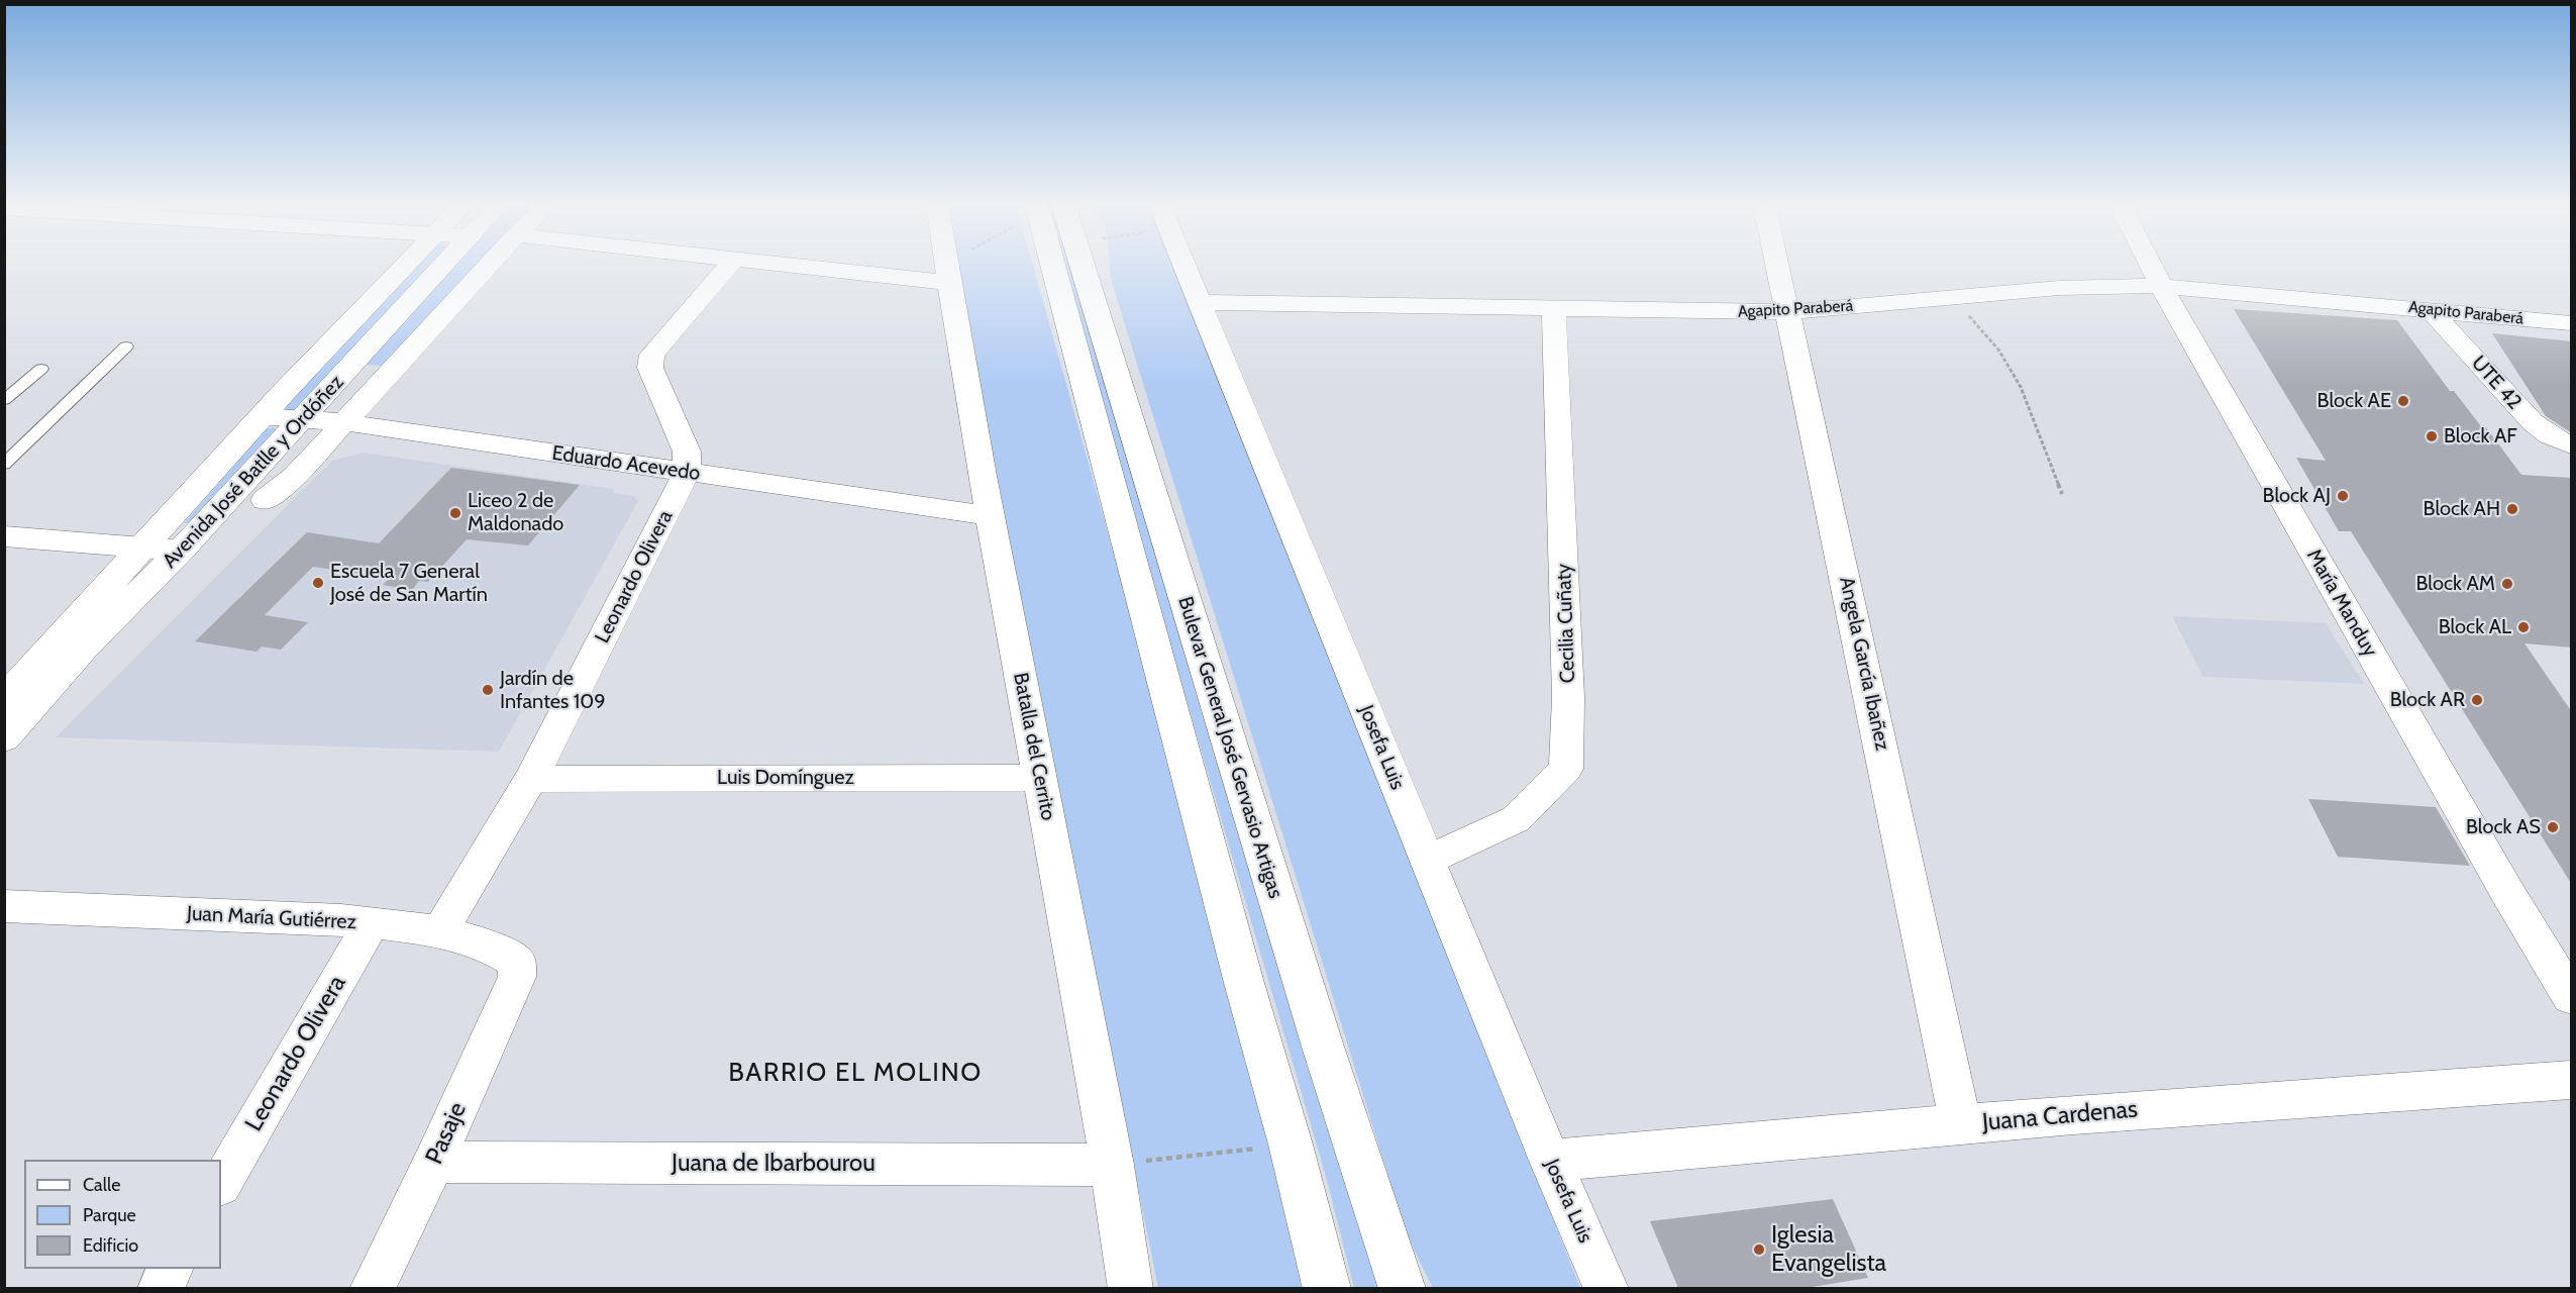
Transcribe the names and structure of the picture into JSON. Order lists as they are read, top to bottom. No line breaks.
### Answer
{"streets":{"main road":["Avenida José Batlle y Ordóñez","Bulevar General José Gervasio Artigas"],"street":["Agapito Paraberá","UTE 42","Eduardo Acevedo","Leonardo Olivera","María Manduy","Cecilia Cuñaty","Angela García Ibañez","Batalla del Cerrito","Josefa Luis","Luis Domínguez","Juan María Gutiérrez","Juana Cardenas","Pasaje","Juana de Ibarbourou"]},"crossings":[["Agapito Paraberá","UTE 42"],["Agapito Paraberá","María Manduy"],["Agapito Paraberá","Cecilia Cuñaty"],["Agapito Paraberá","Angela García Ibañez"],["Agapito Paraberá","Josefa Luis"],["Eduardo Acevedo","Avenida José Batlle y Ordóñez"],["Eduardo Acevedo","Leonardo Olivera"],["Eduardo Acevedo","Batalla del Cerrito"],["Leonardo Olivera","Luis Domínguez"],["Leonardo Olivera","Juan María Gutiérrez"],["Cecilia Cuñaty","Josefa Luis"],["Angela García Ibañez","Juana Cardenas"],["Batalla del Cerrito","Luis Domínguez"],["Batalla del Cerrito","Juana de Ibarbourou"],["Josefa Luis","Juana Cardenas"],["Juan María Gutiérrez","Pasaje"],["Pasaje","Juana de Ibarbourou"]],"districts":["BARRIO EL MOLINO"],"places":["Block AE","Block AF","Block AJ","Block AH","Liceo 2 de Maldonado","Escuela 7 General José de San Martín","Block AM","Block AL","Jardín de Infantes 109","Block AR","Block AS","Iglesia Evangelista"],"legend":["Calle","Parque","Edificio"]}
